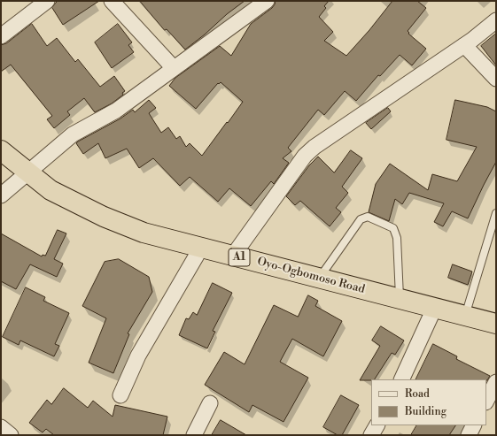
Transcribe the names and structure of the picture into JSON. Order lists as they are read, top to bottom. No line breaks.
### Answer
{"streets":{"highway":["A1","Oyo-Ogbomoso Road"]},"legend":["Road","Building"]}
